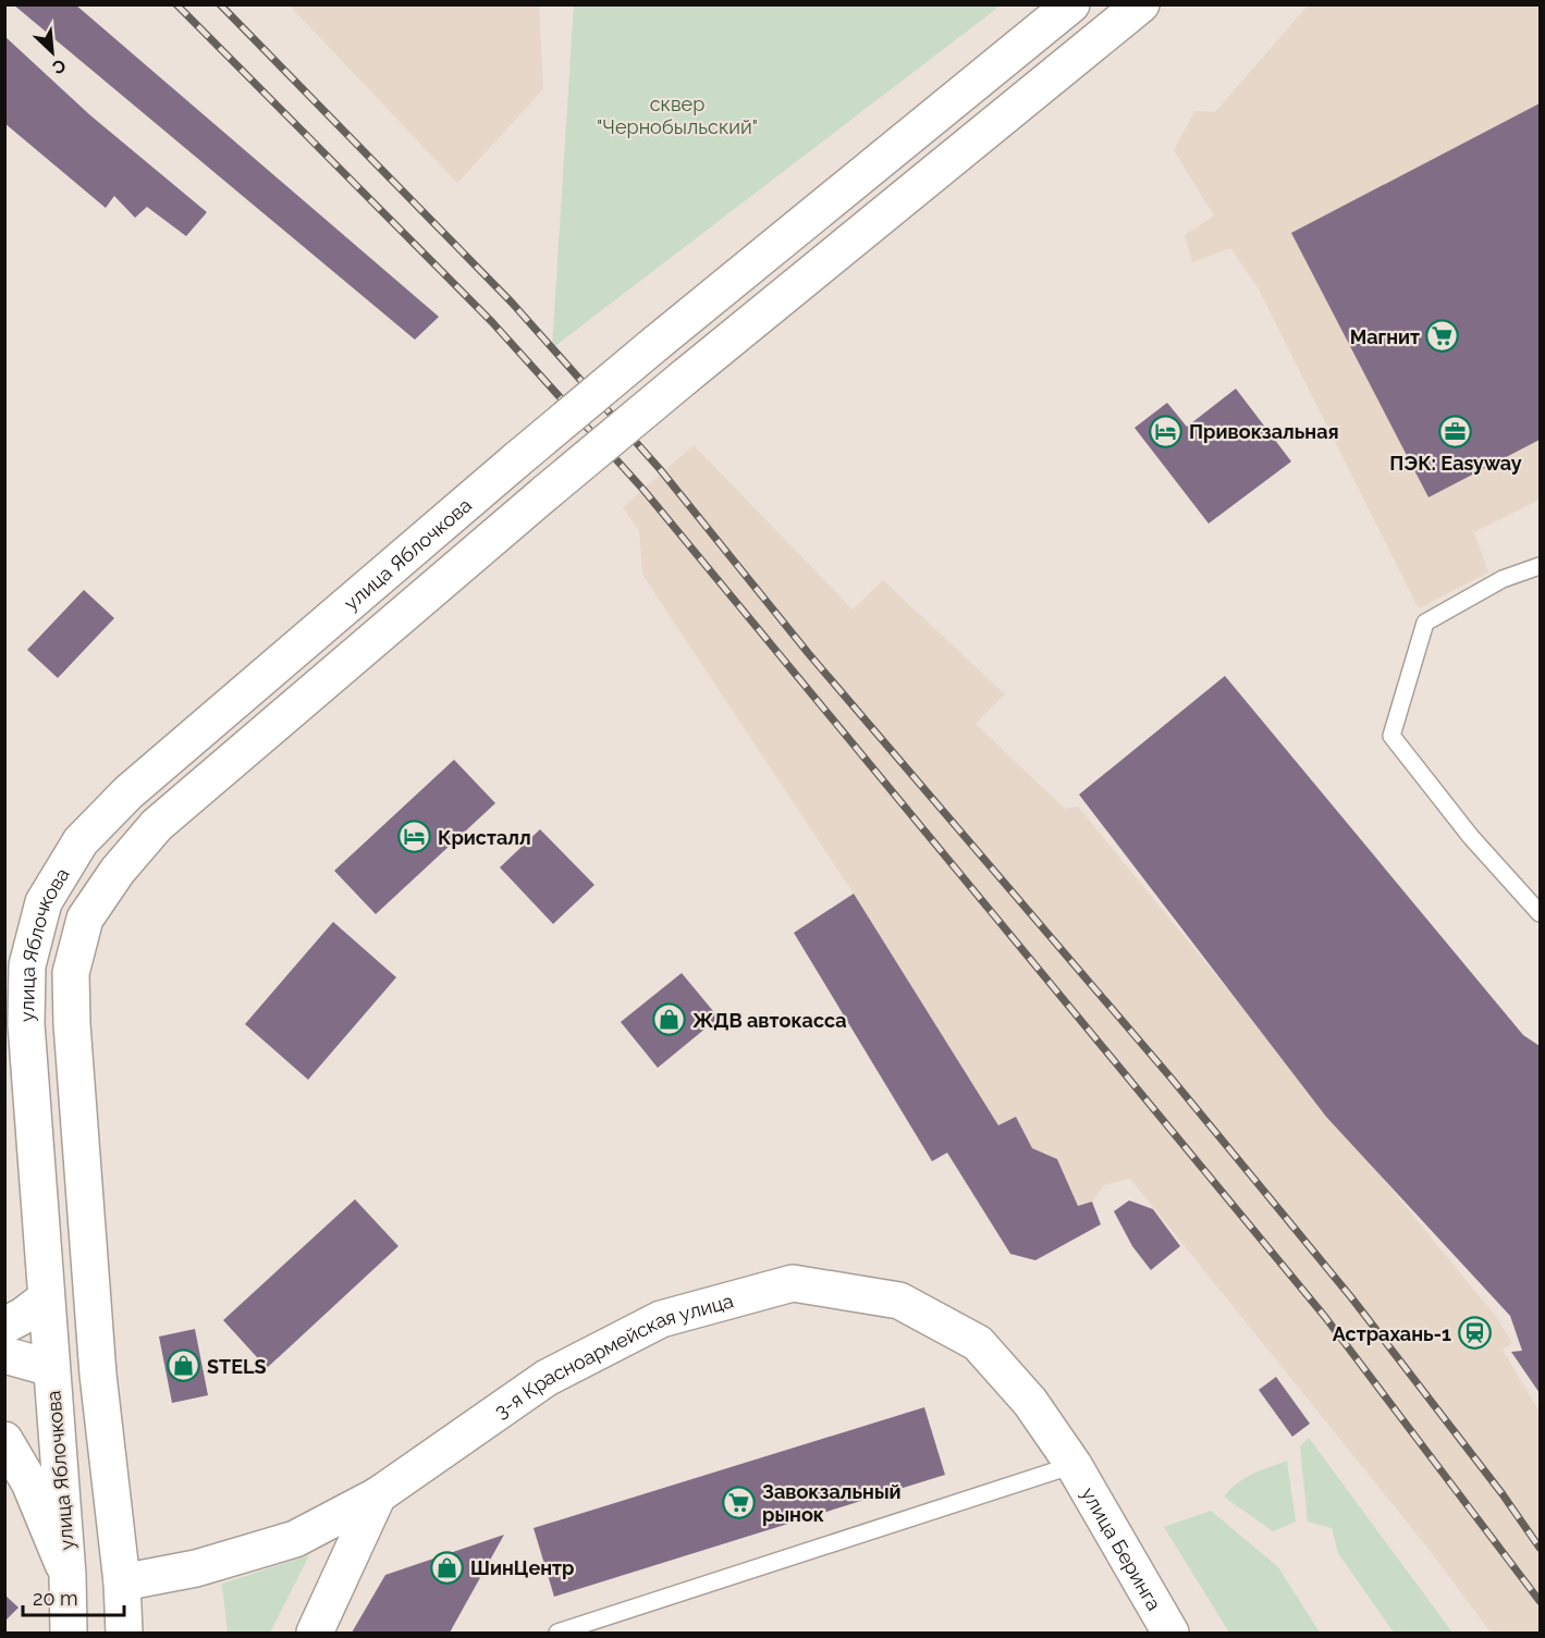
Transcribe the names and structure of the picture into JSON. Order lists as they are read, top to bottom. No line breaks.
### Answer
{"streets":{"main road":["улица Яблочкова","3-я Красноармейская улица","улица Беринга"]},"crossings":[["улица Яблочкова","3-я Красноармейская улица"],["3-я Красноармейская улица","улица Беринга"]],"parks":["сквер \"Чернобыльский\""],"places":{"supermarket":["Магнит","Завокзальный рынок"],"hotel":["Привокзальная","Кристалл"],"office":["ПЭК: Easyway"],"shop":["ЖДВ автокасса","STELS","ШинЦентр"],"station":["Астрахань-1"]},"scale_bar":"20 m","north":"bottom right"}
